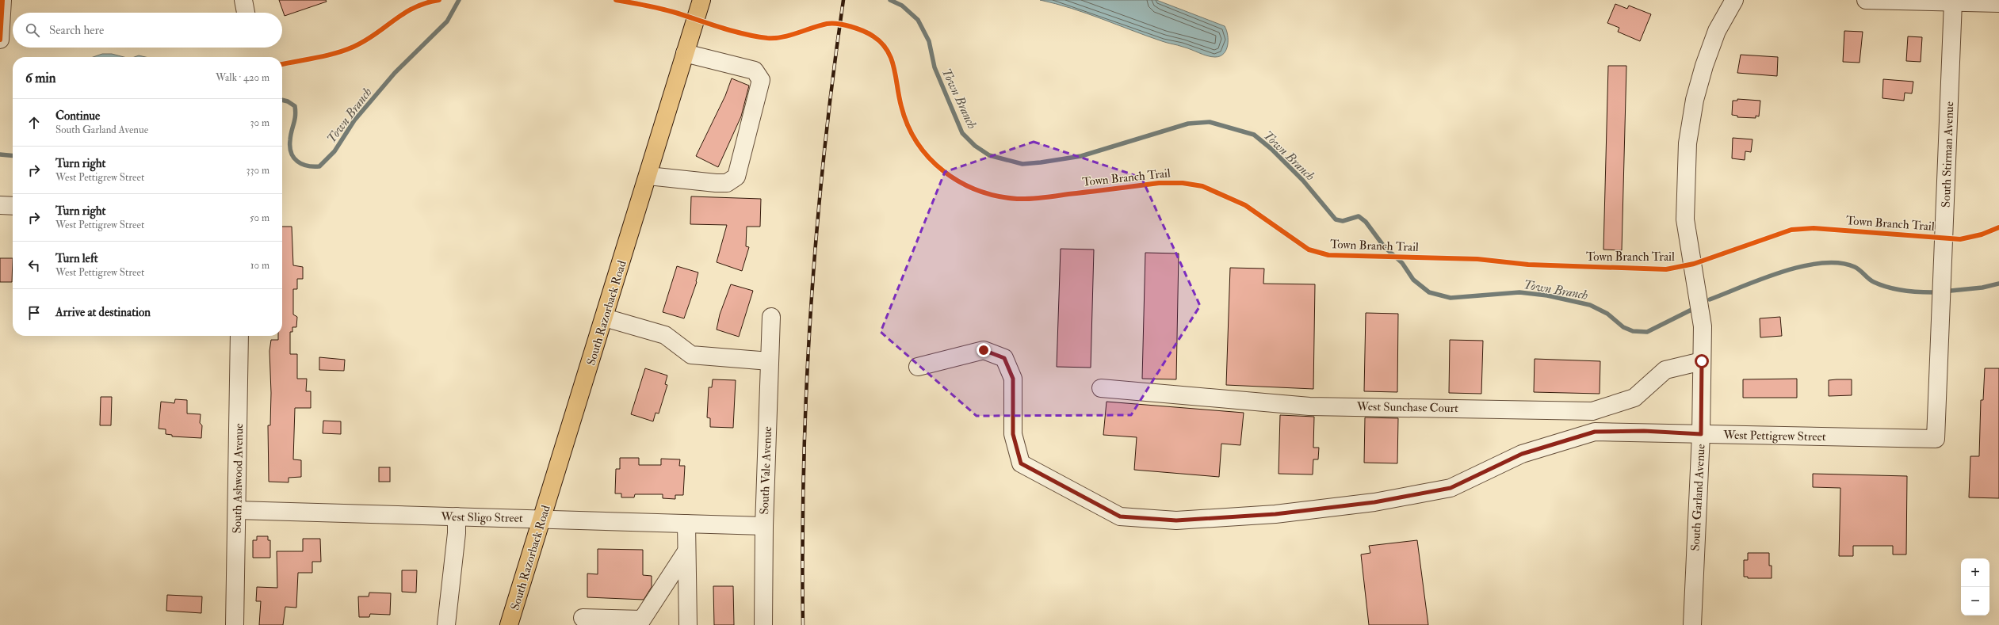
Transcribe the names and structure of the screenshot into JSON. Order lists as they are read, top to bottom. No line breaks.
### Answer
{"streets":{"main road":["South Razorback Road"],"street":["South Stirman Avenue","West Sunchase Court","West Pettigrew Street","South Vale Avenue","South Ashwood Avenue","South Garland Avenue","West Sligo Street"],"cycle path":["Town Branch Trail"]},"crossings":[["South Stirman Avenue","West Pettigrew Street"],["South Razorback Road","West Sligo Street"],["West Sunchase Court","South Garland Avenue"],["West Pettigrew Street","South Garland Avenue"],["South Vale Avenue","West Sligo Street"],["South Ashwood Avenue","West Sligo Street"]],"water":["Town Branch"],"page":{"search":"Search here","heading":["6 min","Walk · 420 m"],"list":[["Continue","South Garland Avenue","30 m"],["Turn right","West Pettigrew Street","330 m"],["Turn right","West Pettigrew Street","50 m"],["Turn left","West Pettigrew Street","10 m"],"Arrive at destination"],"map_buttons":["+","−"]}}
